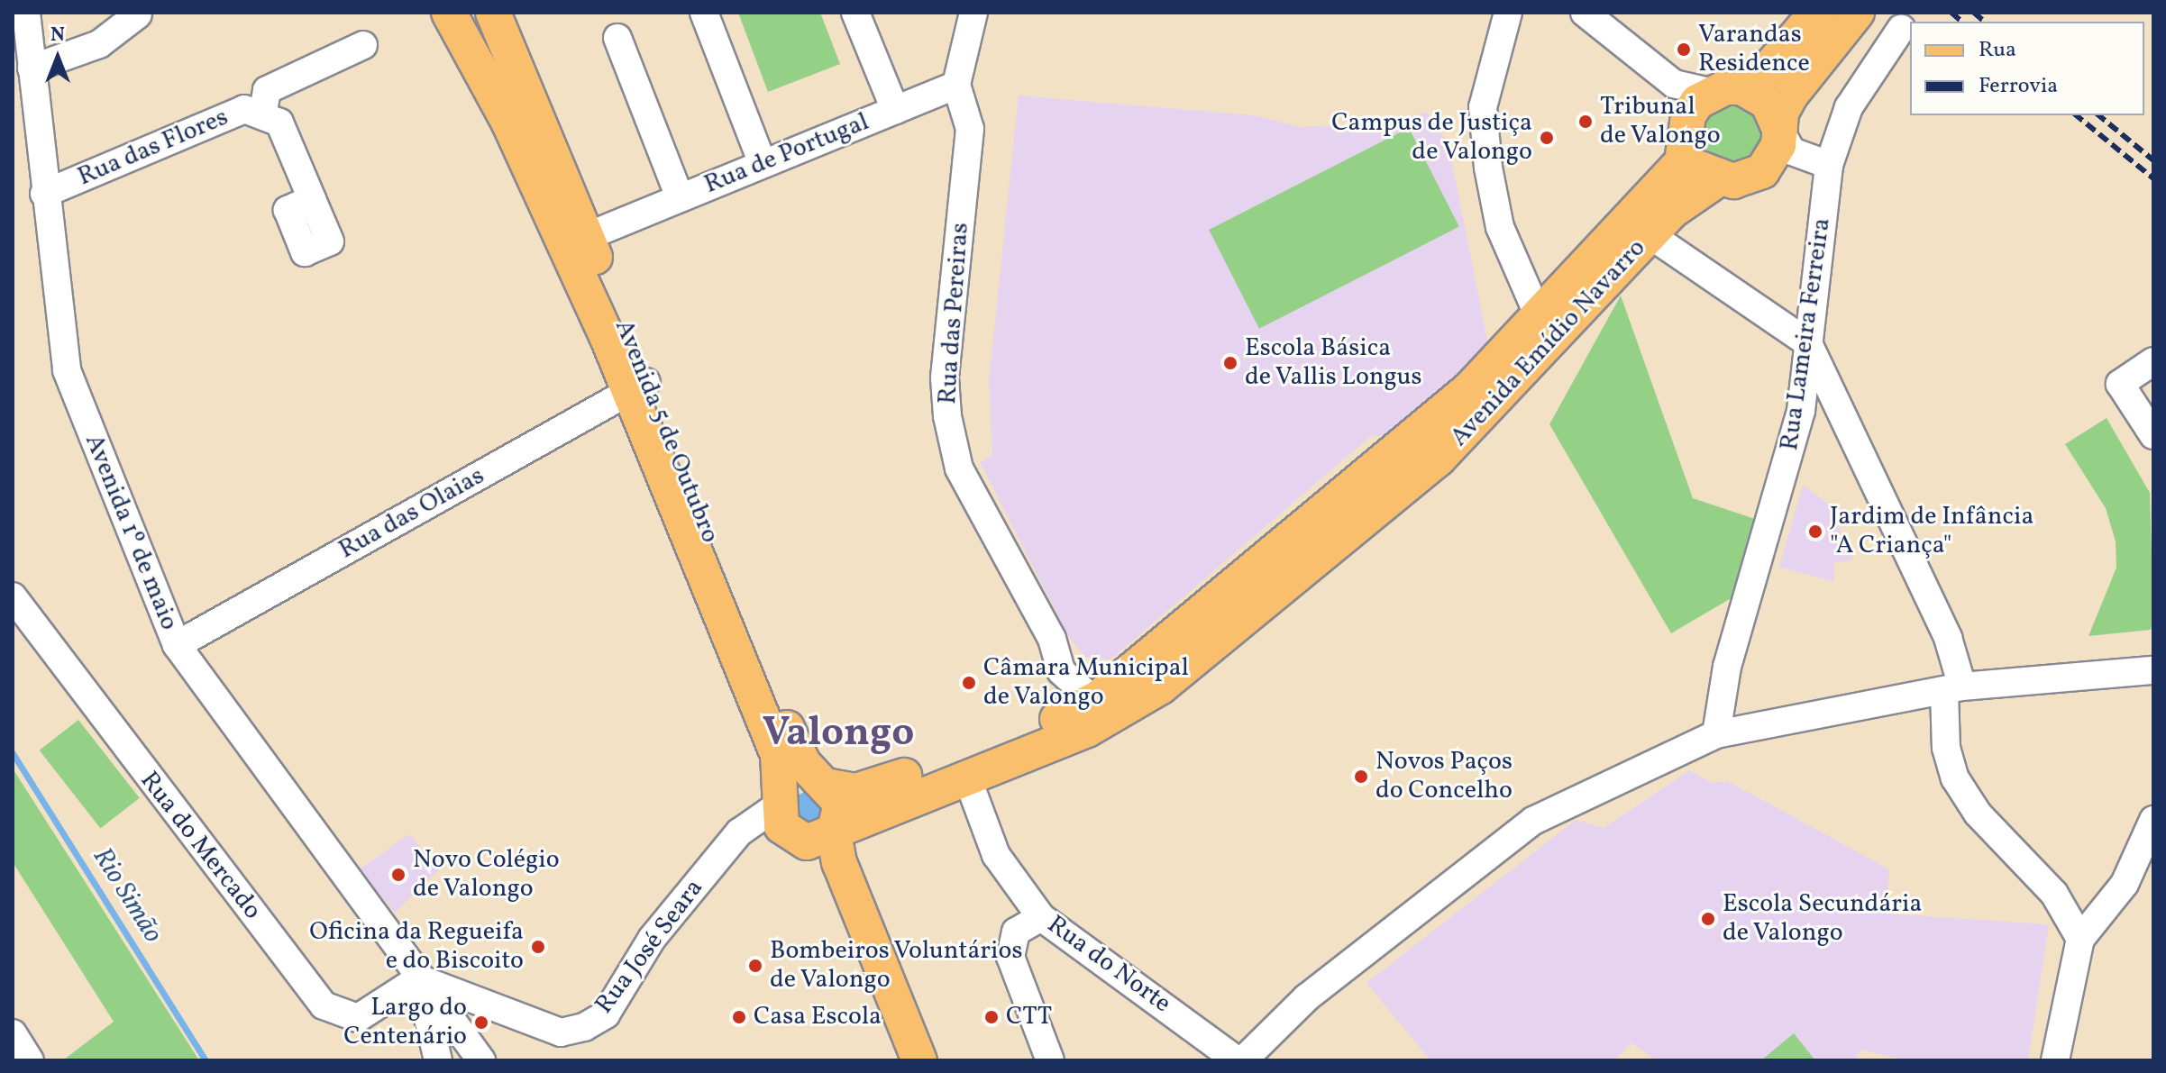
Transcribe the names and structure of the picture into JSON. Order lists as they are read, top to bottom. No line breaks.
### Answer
{"streets":{"main road":["Avenida Emídio Navarro","Avenida 5 de Outubro"],"street":["Rua das Flores","Rua de Portugal","Rua das Pereiras","Rua Lameira Ferreira","Rua das Olaias","Avenida 1º de maio","Rua do Mercado","Rua José Seara","Rua do Norte"]},"crossings":[["Rua das Flores","Avenida 1º de maio"],["Rua de Portugal","Rua das Pereiras"],["Rua de Portugal","Avenida 5 de Outubro"],["Rua das Pereiras","Avenida Emídio Navarro"],["Avenida Emídio Navarro","Avenida 5 de Outubro"],["Avenida Emídio Navarro","Rua José Seara"],["Avenida Emídio Navarro","Rua do Norte"],["Avenida 5 de Outubro","Rua das Olaias"],["Avenida 5 de Outubro","Rua José Seara"],["Rua das Olaias","Avenida 1º de maio"],["Avenida 1º de maio","Rua do Mercado"],["Avenida 1º de maio","Rua José Seara"],["Rua do Mercado","Rua José Seara"]],"districts":["Valongo"],"water":["Rio Simão"],"places":["Varandas Residence","Tribunal de Valongo","Campus de Justiça de Valongo","Escola Básica de Vallis Longus","Jardim de Infância \"A Criança\"","Câmara Municipal de Valongo","Novos Paços do Concelho","Novo Colégio de Valongo","Escola Secundária de Valongo","Oficina da Regueifa e do Biscoito","Bombeiros Voluntários de Valongo","Casa Escola","CTT","Largo do Centenário"],"legend":["Rua","Ferrovia"],"north":"top"}
